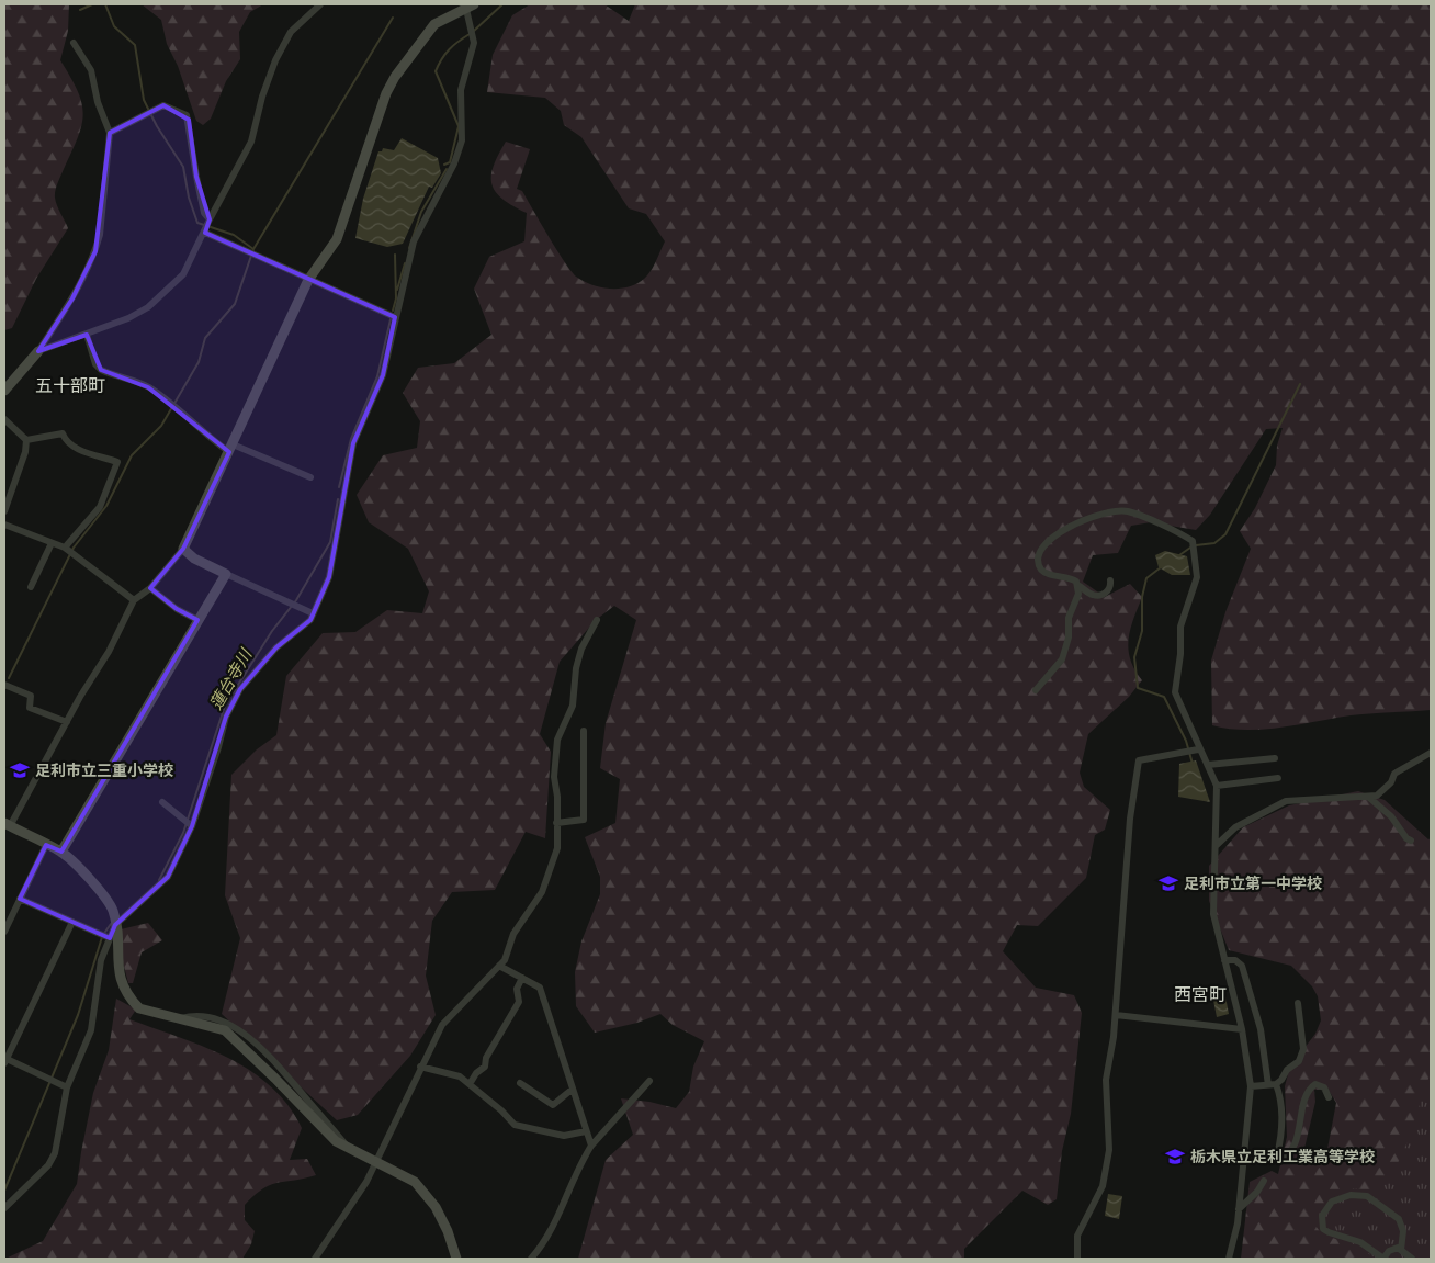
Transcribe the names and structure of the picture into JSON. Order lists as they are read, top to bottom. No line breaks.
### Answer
{"districts":["五十部町","西宮町"],"water":["蓮台寺川"],"places":{"school or university":["足利市立三重小学校","足利市立第一中学校","栃木県立足利工業高等学校"]}}
